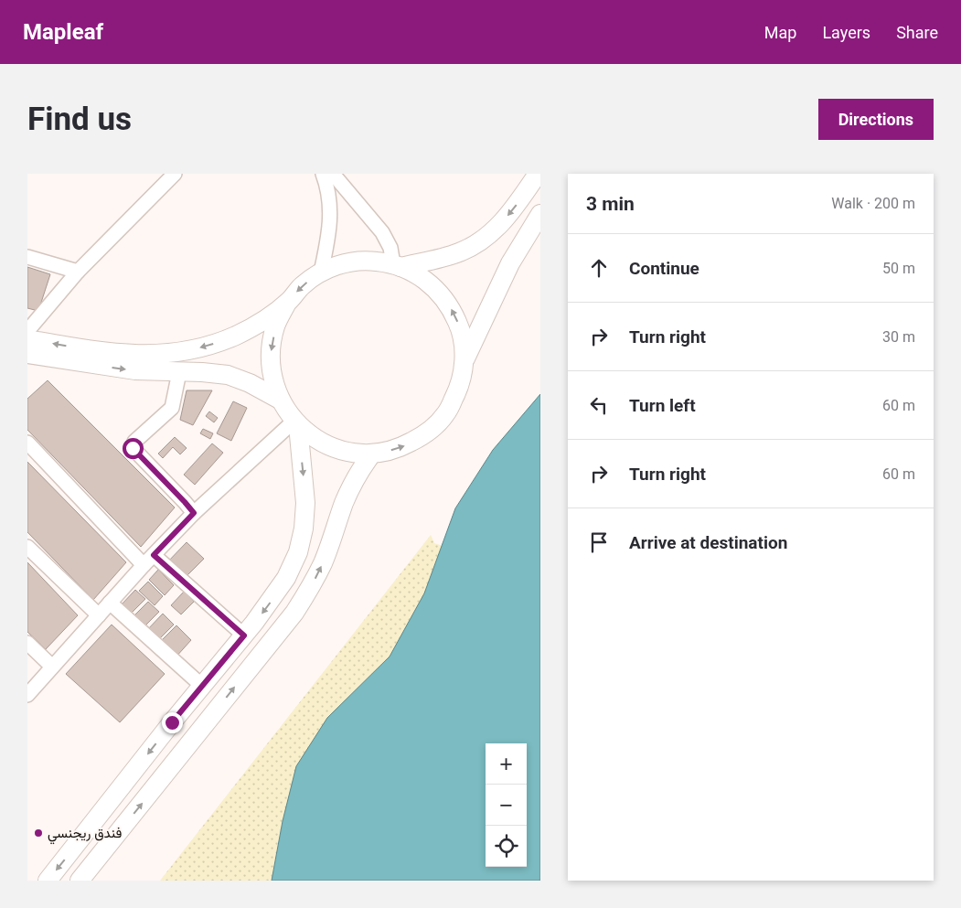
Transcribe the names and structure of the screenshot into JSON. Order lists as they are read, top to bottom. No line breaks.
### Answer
{"places":["فندق ريجنسي"],"page":{"header":"Mapleaf","nav":["Map","Layers","Share"],"buttons":"Directions","title":"Find us","heading":["3 min","Walk · 200 m"],"list":[["Continue","50 m"],["Turn right","30 m"],["Turn left","60 m"],["Turn right","60 m"],"Arrive at destination"],"map_buttons":["+","−"]}}
